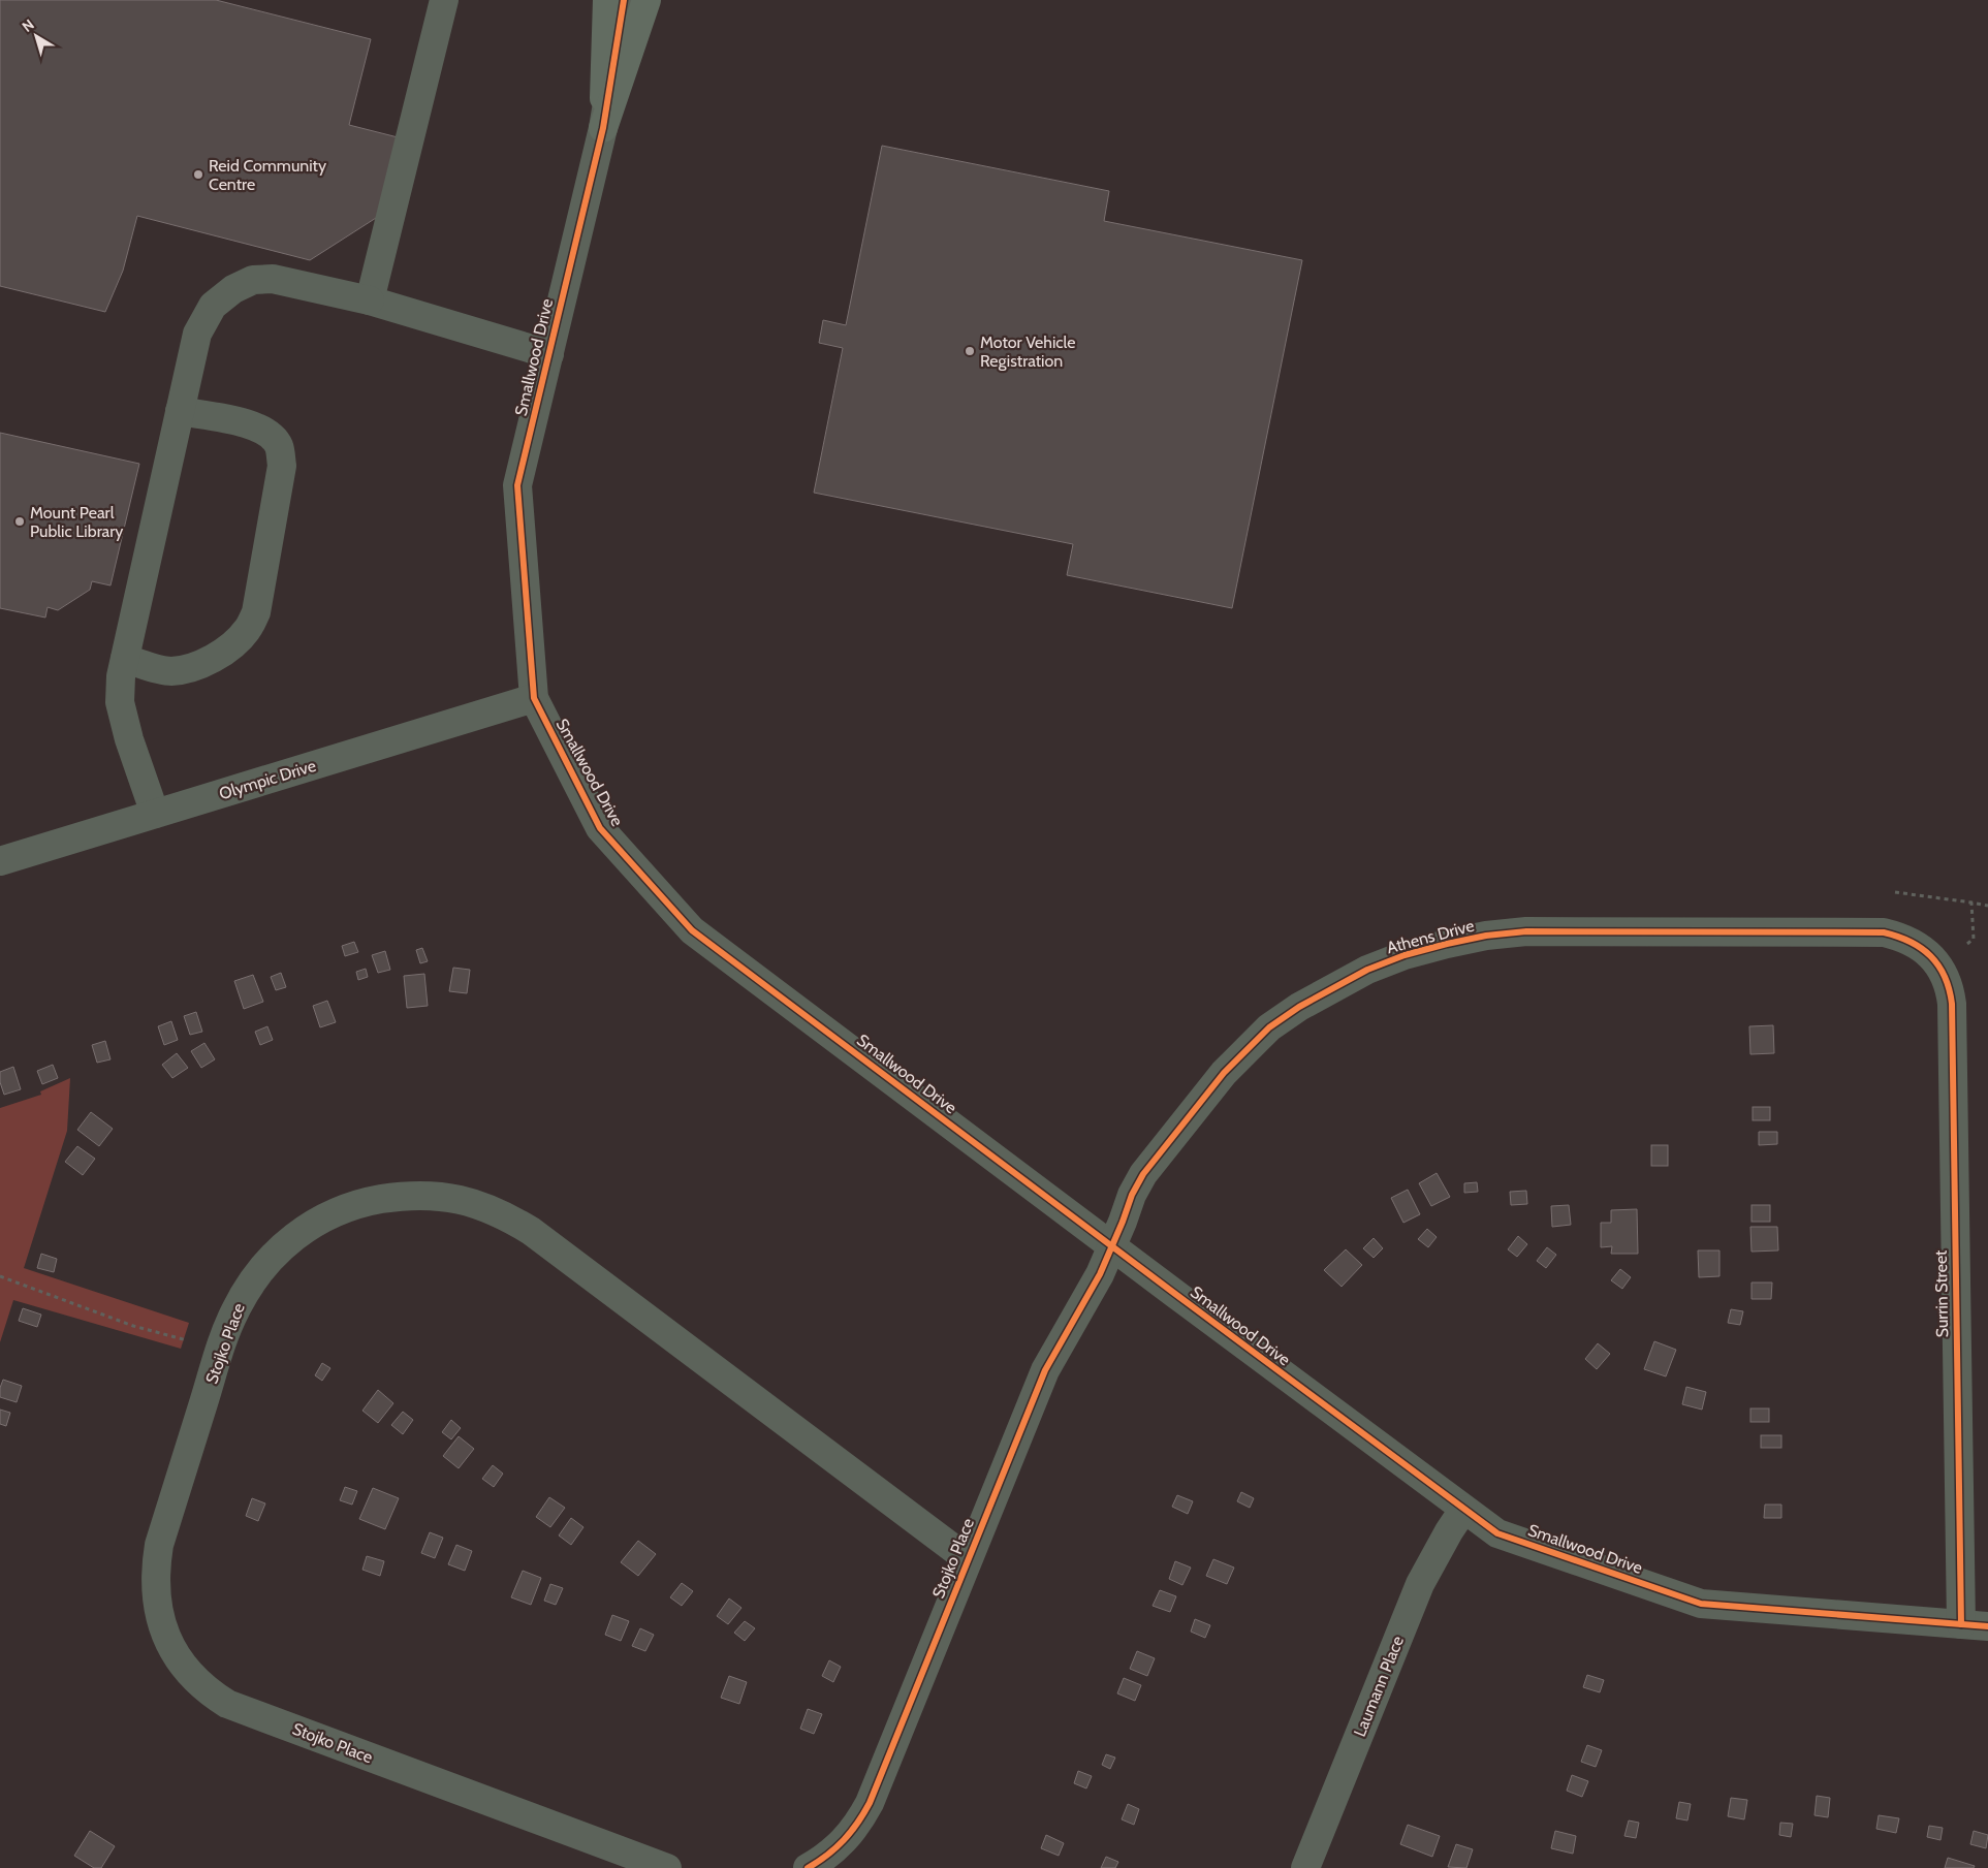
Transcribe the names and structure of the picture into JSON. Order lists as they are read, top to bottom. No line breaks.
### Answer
{"streets":{"street":["Smallwood Drive","Olympic Drive","Athens Drive","Surrin Street","Stojko Place","Laumann Place"]},"crossings":[["Smallwood Drive","Olympic Drive"],["Smallwood Drive","Athens Drive"],["Smallwood Drive","Surrin Street"],["Smallwood Drive","Stojko Place"],["Smallwood Drive","Laumann Place"],["Athens Drive","Surrin Street"],["Athens Drive","Stojko Place"]],"places":["Reid Community Centre","Motor Vehicle Registration","Mount Pearl Public Library"],"north":"top left"}
